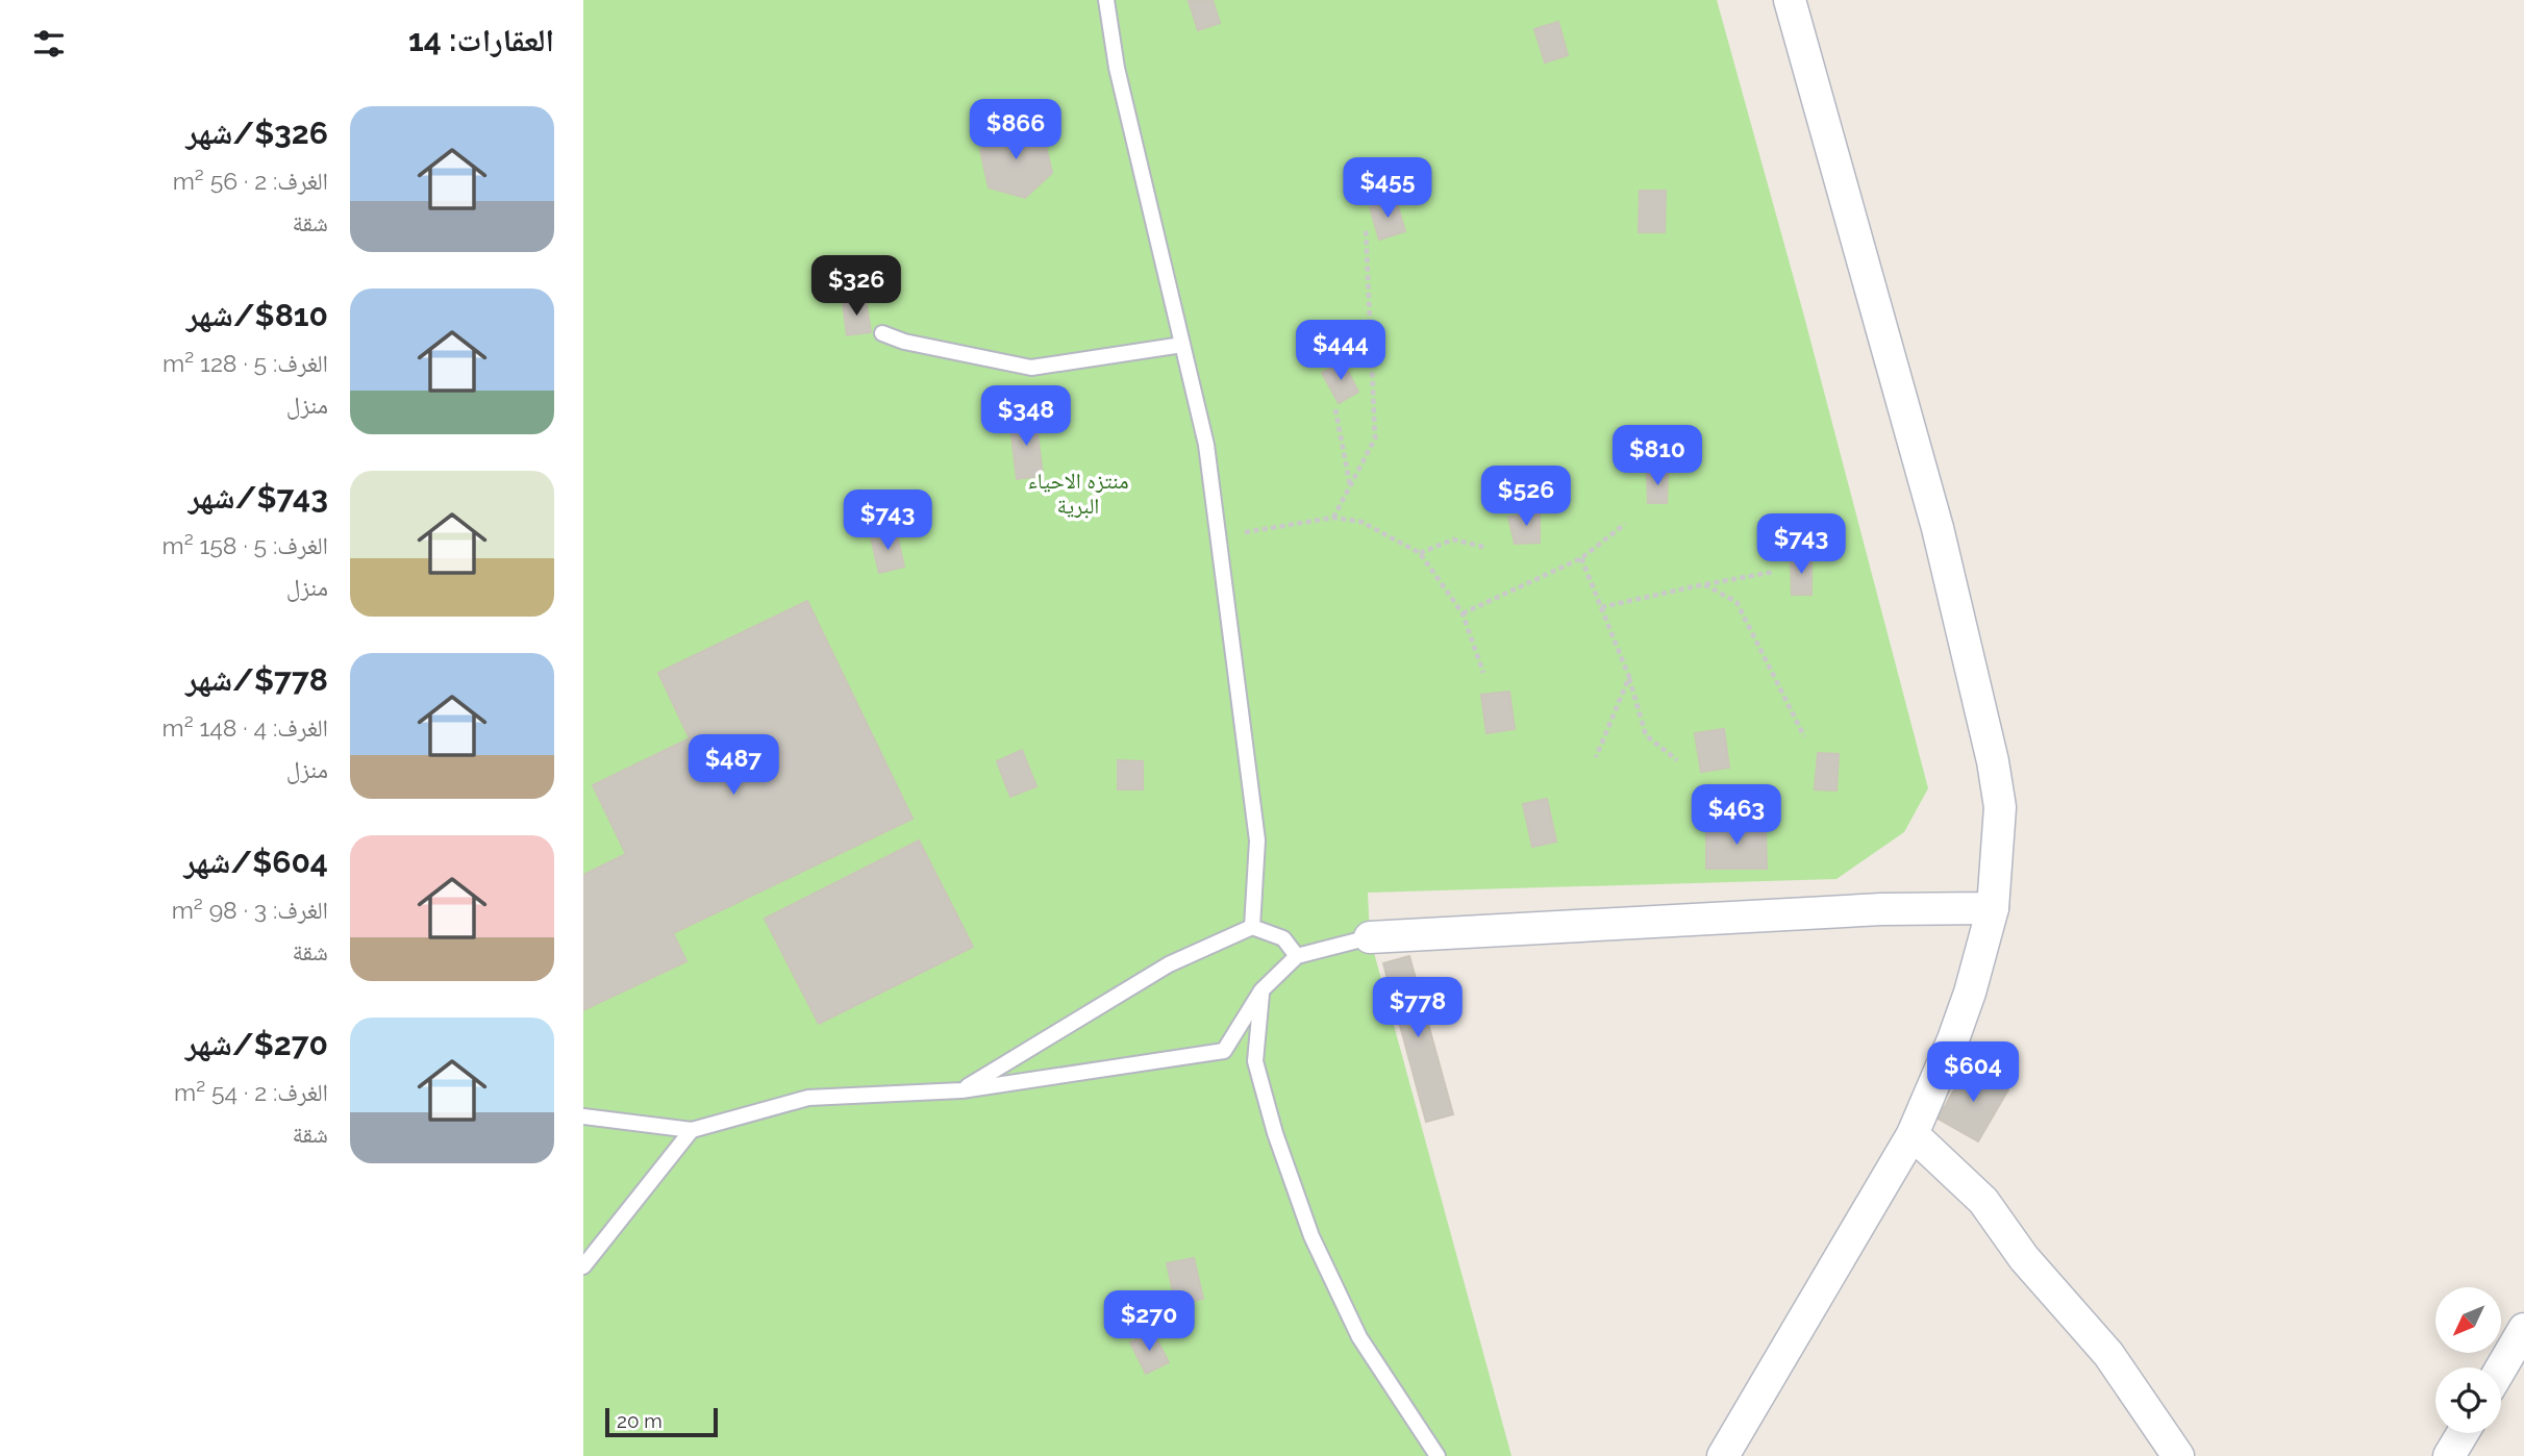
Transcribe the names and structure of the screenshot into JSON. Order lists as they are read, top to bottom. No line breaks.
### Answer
{"parks":["منتزه الاحياء البرية"],"scale_bar":"20 m","north":"bottom left","page":{"heading":"العقارات: 14","list":[{"name":"$326/شهر","note":"الغرف: 2 · 56 m² · شقة"},{"name":"$810/شهر","note":"الغرف: 5 · 128 m² · منزل"},{"name":"$743/شهر","note":"الغرف: 5 · 158 m² · منزل"},{"name":"$778/شهر","note":"الغرف: 4 · 148 m² · منزل"},{"name":"$604/شهر","note":"الغرف: 3 · 98 m² · شقة"},{"name":"$270/شهر","note":"الغرف: 2 · 54 m² · شقة"}],"price":["$866","$455","$326","$444","$348","$810","$526","$743","$743","$487","$463","$778","$604","$270"],"scale":"20 m"}}
